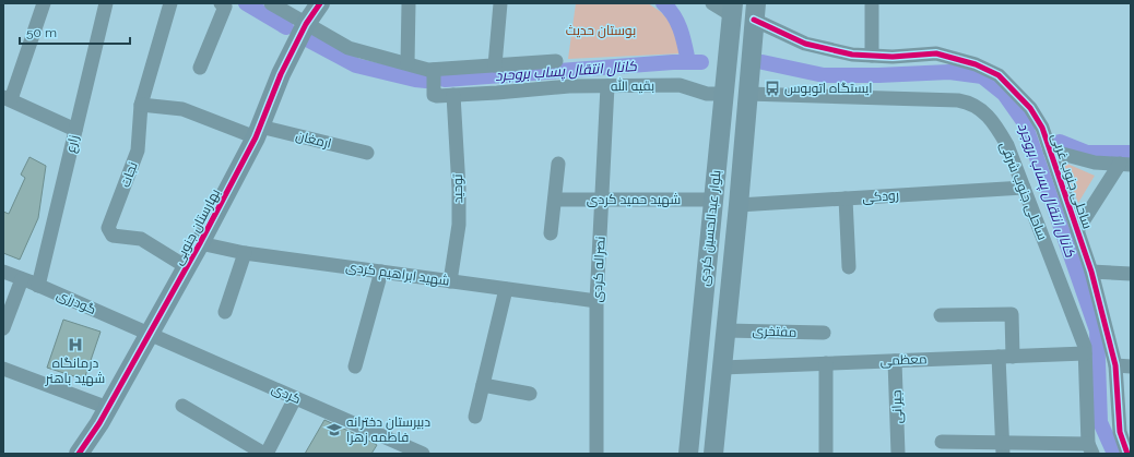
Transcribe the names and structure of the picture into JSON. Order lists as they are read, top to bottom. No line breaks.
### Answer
{"streets":{"main road":["بهارستان جنوبی","بلوار عبدالحسین کردی"],"street":["بقیه الله","ارمغان","زارع","نجات","ساحلی جنوب غربی","توحید","ساحلی جنوب شرقی","رودکی","شهید حمید کردی","نصراله کردی","شهید ابراهیم کردی","گودرزی","مفتخری","معظمی","کردی","جیرانی"]},"crossings":[["بقیه الله","توحید"],["بقیه الله","بلوار عبدالحسین کردی"],["بقیه الله","نصراله کردی"],["ارمغان","بهارستان جنوبی"],["زارع","گودرزی"],["نجات","بهارستان جنوبی"],["ساحلی جنوب غربی","بلوار عبدالحسین کردی"],["توحید","شهید ابراهیم کردی"],["ساحلی جنوب شرقی","رودکی"],["ساحلی جنوب شرقی","بلوار عبدالحسین کردی"],["ساحلی جنوب شرقی","معظمی"],["رودکی","بلوار عبدالحسین کردی"],["شهید حمید کردی","بلوار عبدالحسین کردی"],["شهید حمید کردی","نصراله کردی"],["بهارستان جنوبی","شهید ابراهیم کردی"],["بهارستان جنوبی","گودرزی"],["بهارستان جنوبی","کردی"],["بلوار عبدالحسین کردی","مفتخری"],["بلوار عبدالحسین کردی","معظمی"],["نصراله کردی","شهید ابراهیم کردی"],["گودرزی","کردی"],["معظمی","جیرانی"]],"water":["کانال انتقال پساب بروجرد"],"parks":["بوستان حدیث"],"places":{"bus stop":["ایستگاه اتوبوس"],"hospital":["درمانگاه شهید باهنر"],"school or university":["دبیرستان دخترانه فاطمه زهرا"]},"scale_bar":"50 m"}
